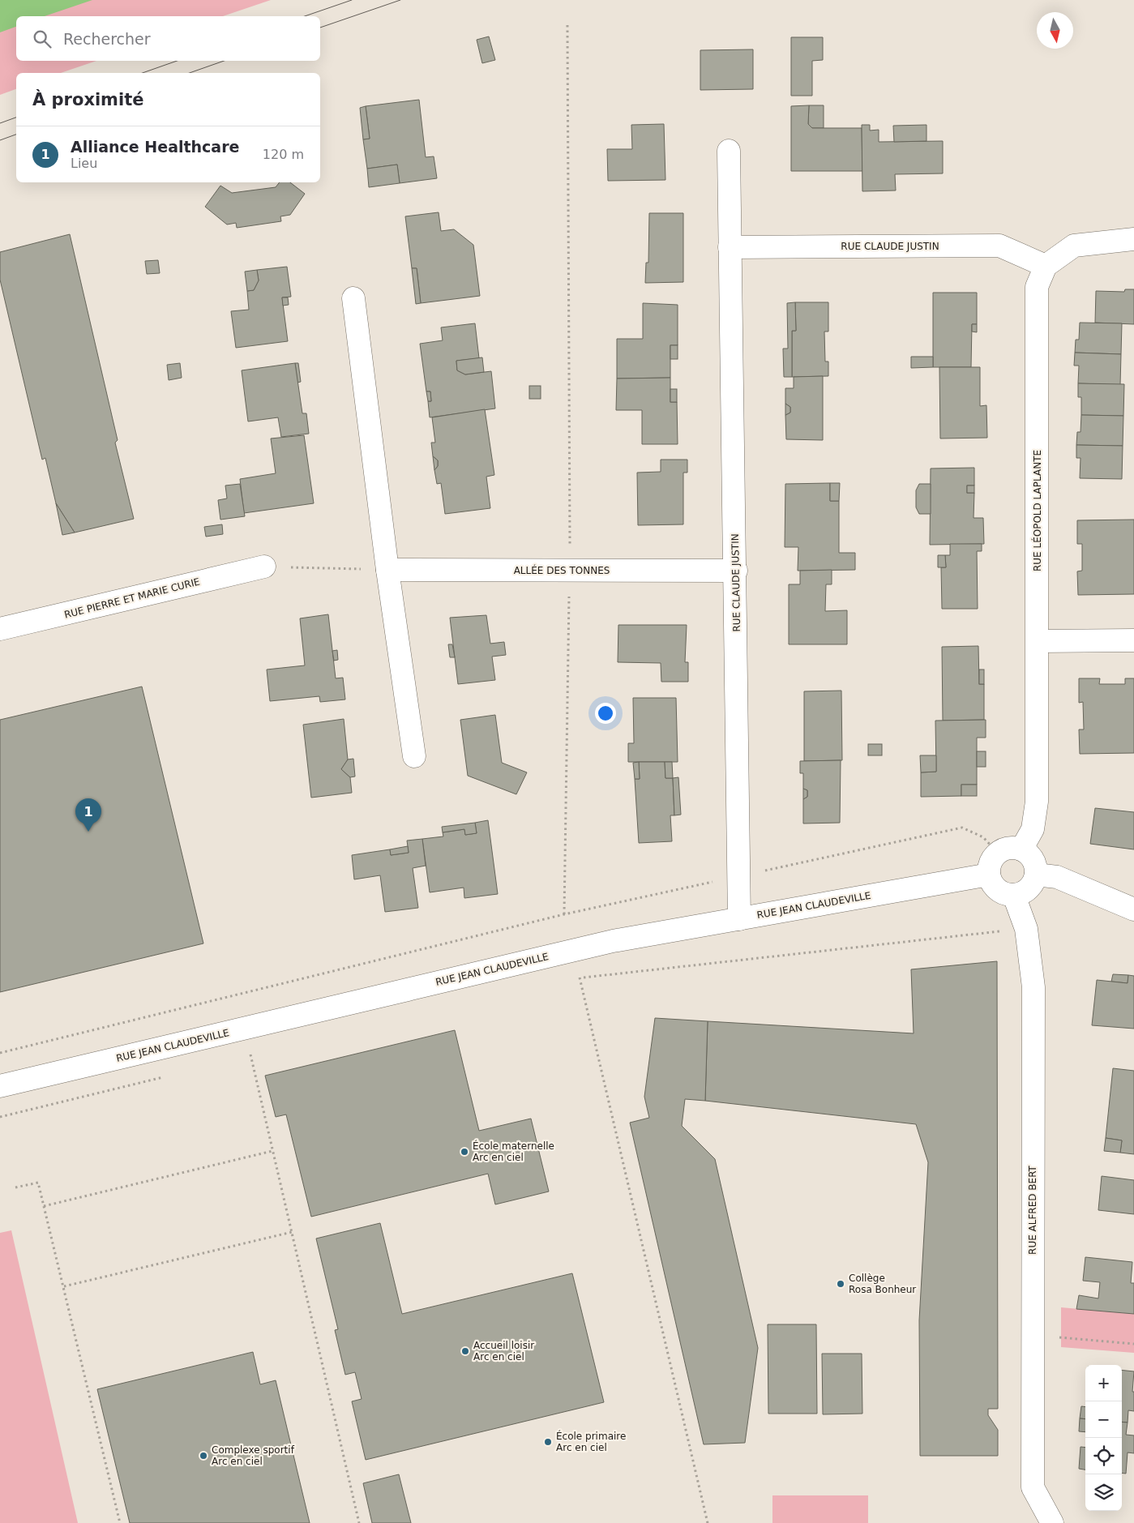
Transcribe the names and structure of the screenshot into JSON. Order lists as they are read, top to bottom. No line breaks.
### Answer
{"streets":{"street":["RUE CLAUDE JUSTIN","RUE LÉOPOLD LAPLANTE","ALLÉE DES TONNES","RUE PIERRE ET MARIE CURIE","RUE JEAN CLAUDEVILLE","RUE ALFRED BERT"]},"crossings":[["RUE CLAUDE JUSTIN","RUE LÉOPOLD LAPLANTE"],["RUE CLAUDE JUSTIN","ALLÉE DES TONNES"],["RUE CLAUDE JUSTIN","RUE JEAN CLAUDEVILLE"],["RUE LÉOPOLD LAPLANTE","RUE JEAN CLAUDEVILLE"],["RUE LÉOPOLD LAPLANTE","RUE ALFRED BERT"],["RUE JEAN CLAUDEVILLE","RUE ALFRED BERT"]],"places":["École maternelle Arc en ciel","Collège Rosa Bonheur","Accueil loisir Arc en ciel","École primaire Arc en ciel","Complexe sportif Arc en ciel"],"north":"bottom","page":{"search":"Rechercher","heading":"À proximité","list":[{"mark":"1","name":"Alliance Healthcare","note":"Lieu","value":"120 m"}],"pins":"1","map_buttons":["+","−"]}}
